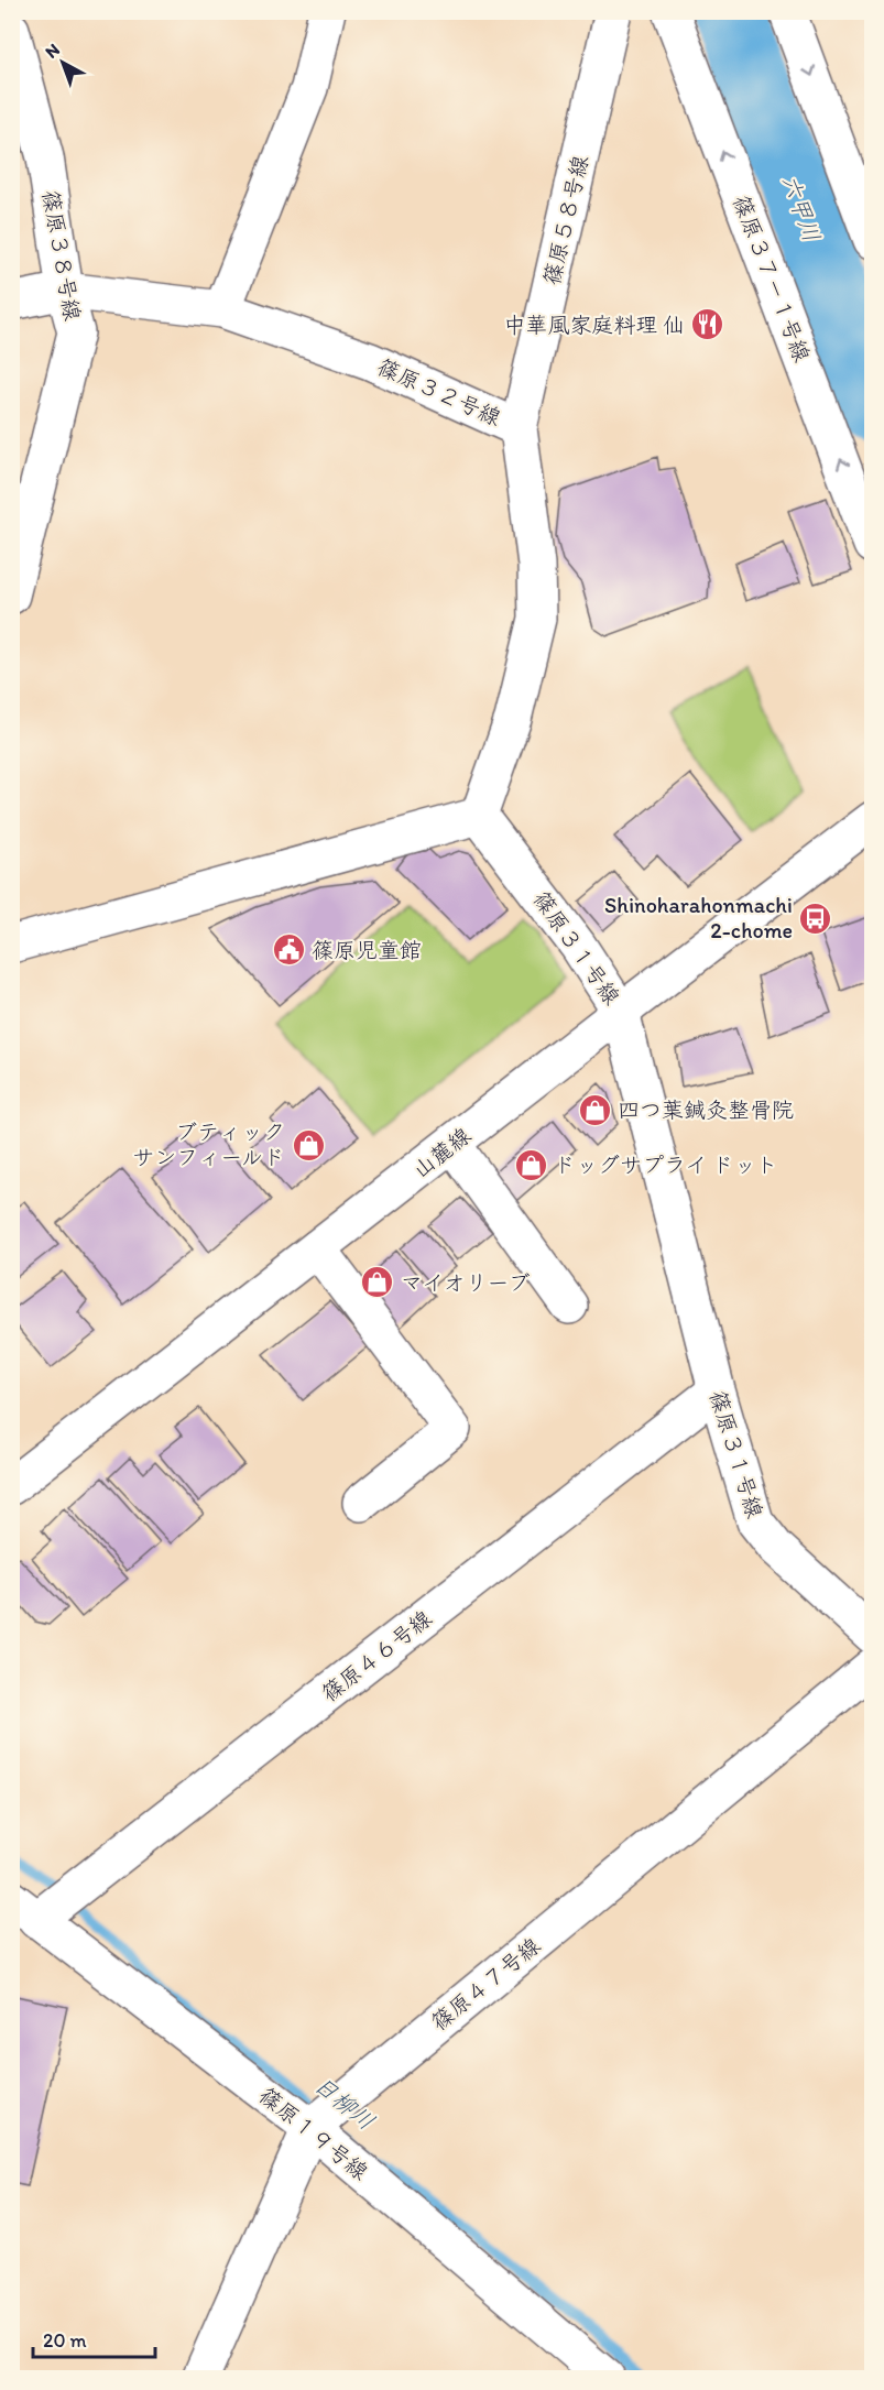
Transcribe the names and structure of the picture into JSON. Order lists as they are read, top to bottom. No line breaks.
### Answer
{"streets":{"street":["篠原５８号線","篠原３８号線","篠原３７－１号線","篠原３２号線","篠原３１号線","山麓線","篠原４６号線","篠原４７号線","篠原１９号線"]},"crossings":[["篠原５８号線","篠原３２号線"],["篠原３８号線","篠原３２号線"],["篠原３２号線","篠原３１号線"],["篠原３１号線","山麓線"],["篠原３１号線","篠原４６号線"],["篠原４６号線","篠原１９号線"],["篠原４７号線","篠原１９号線"]],"water":["六甲川","日柳川"],"places":{"restaurant":["中華風家庭料理 仙"],"bus stop":["Shinoharahonmachi 2-chome"],"public building":["篠原児童館"],"shop":["四つ葉鍼灸整骨院","ブティック サンフィールド","ドッグサプライ ドット","マイオリーブ"]},"scale_bar":"20 m","north":"top left"}
